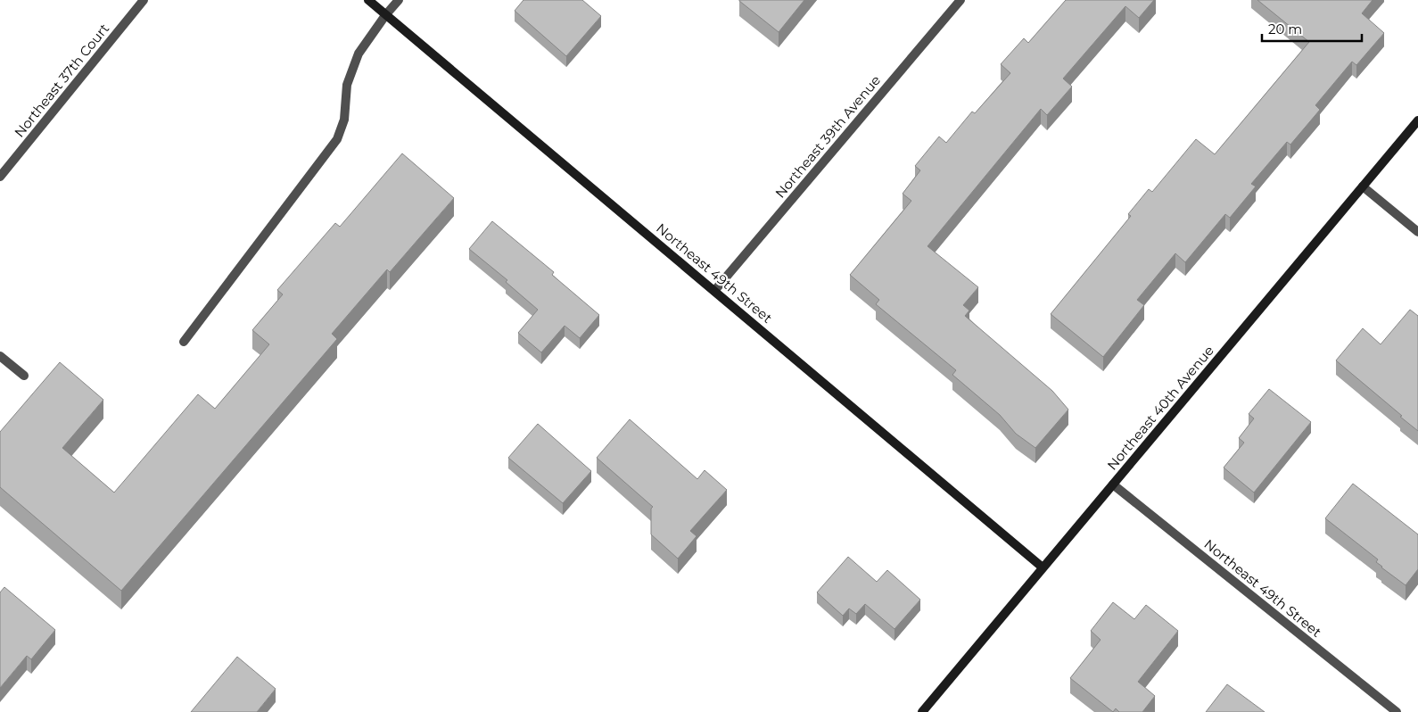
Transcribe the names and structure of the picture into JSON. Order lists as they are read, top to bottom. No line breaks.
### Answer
{"streets":{"street":["Northeast 37th Court","Northeast 39th Avenue","Northeast 49th Street","Northeast 40th Avenue"]},"crossings":[["Northeast 39th Avenue","Northeast 49th Street"],["Northeast 49th Street","Northeast 40th Avenue"]],"scale_bar":"20 m"}
